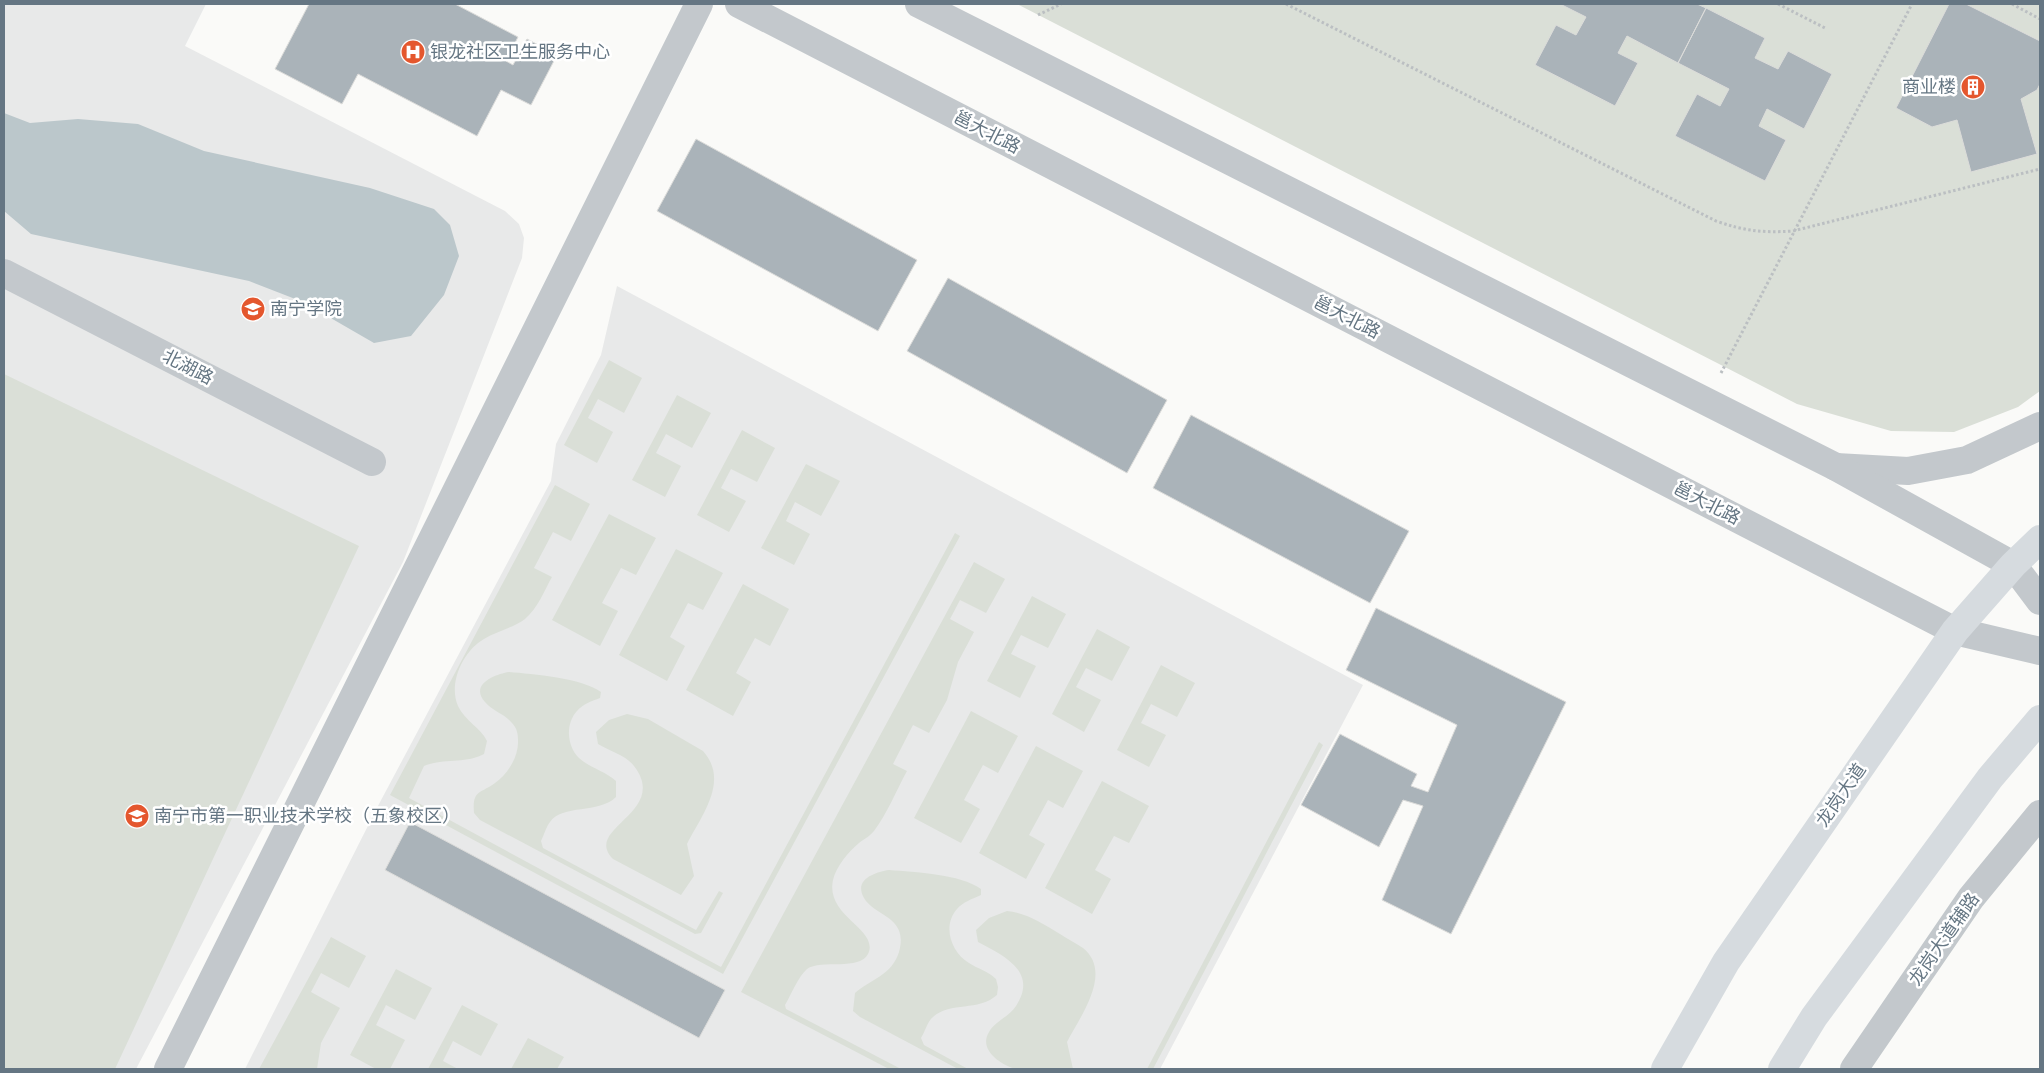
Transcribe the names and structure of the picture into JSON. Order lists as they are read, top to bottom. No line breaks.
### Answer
{"streets":{"main road":["龙岗大道"],"street":["邕大北路","北湖路","龙岗大道辅路"]},"crossings":[["邕大北路","龙岗大道"]],"places":{"hospital":["银龙社区卫生服务中心"],"building":["商业楼"],"school or university":["南宁学院","南宁市第一职业技术学校（五象校区）"]}}
